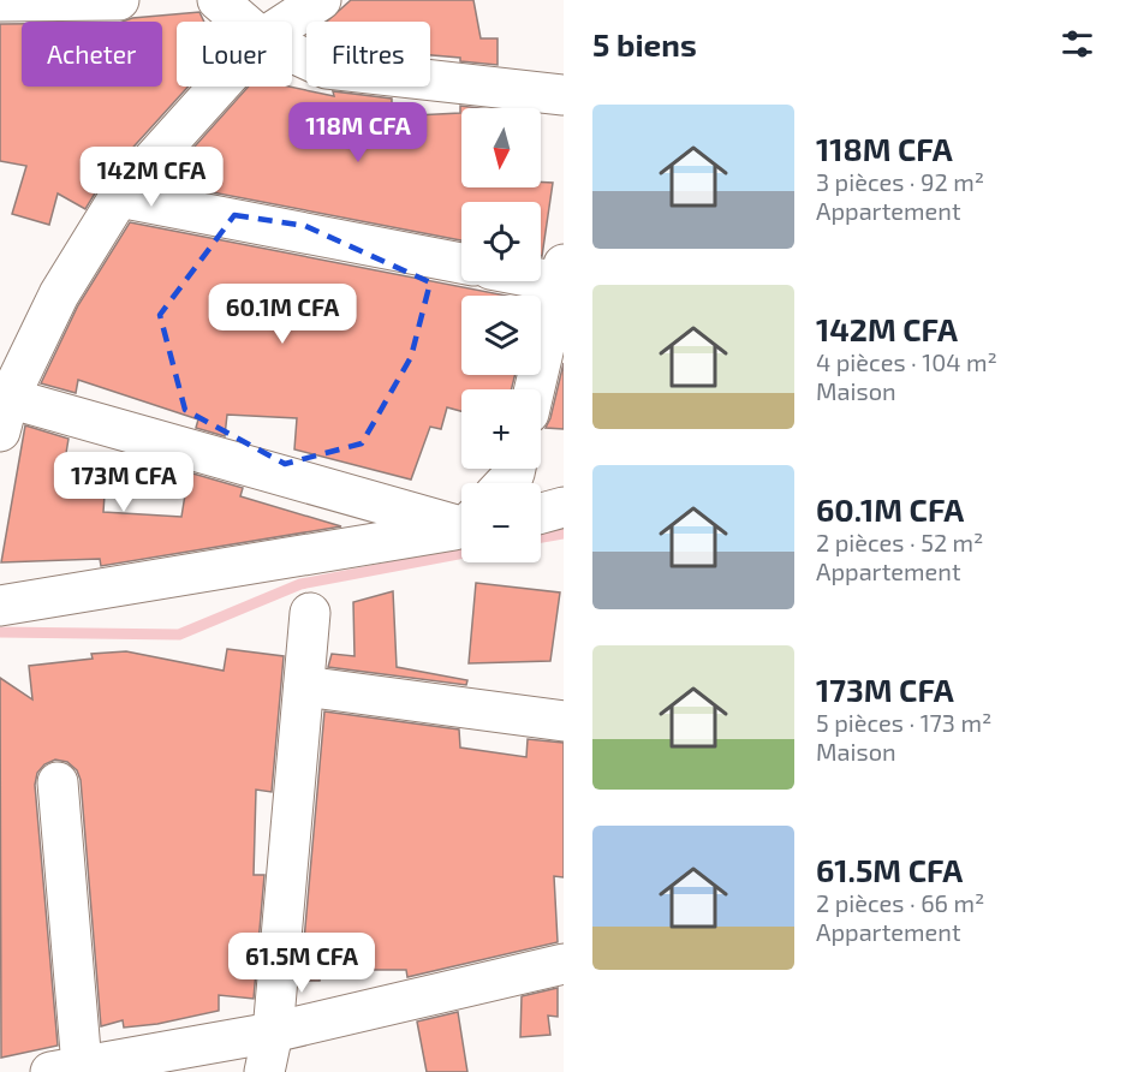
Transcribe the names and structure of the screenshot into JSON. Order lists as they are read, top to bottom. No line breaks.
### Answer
{"north":"bottom","page":{"heading":"5 biens","chip":["Acheter","Louer","Filtres"],"list":[{"name":"118M CFA","note":"3 pièces · 92 m² · Appartement"},{"name":"142M CFA","note":"4 pièces · 104 m² · Maison"},{"name":"60.1M CFA","note":"2 pièces · 52 m² · Appartement"},{"name":"173M CFA","note":"5 pièces · 173 m² · Maison"},{"name":"61.5M CFA","note":"2 pièces · 66 m² · Appartement"}],"price":["118M CFA","142M CFA","60.1M CFA","173M CFA","61.5M CFA"],"map_buttons":["+","−"]}}
